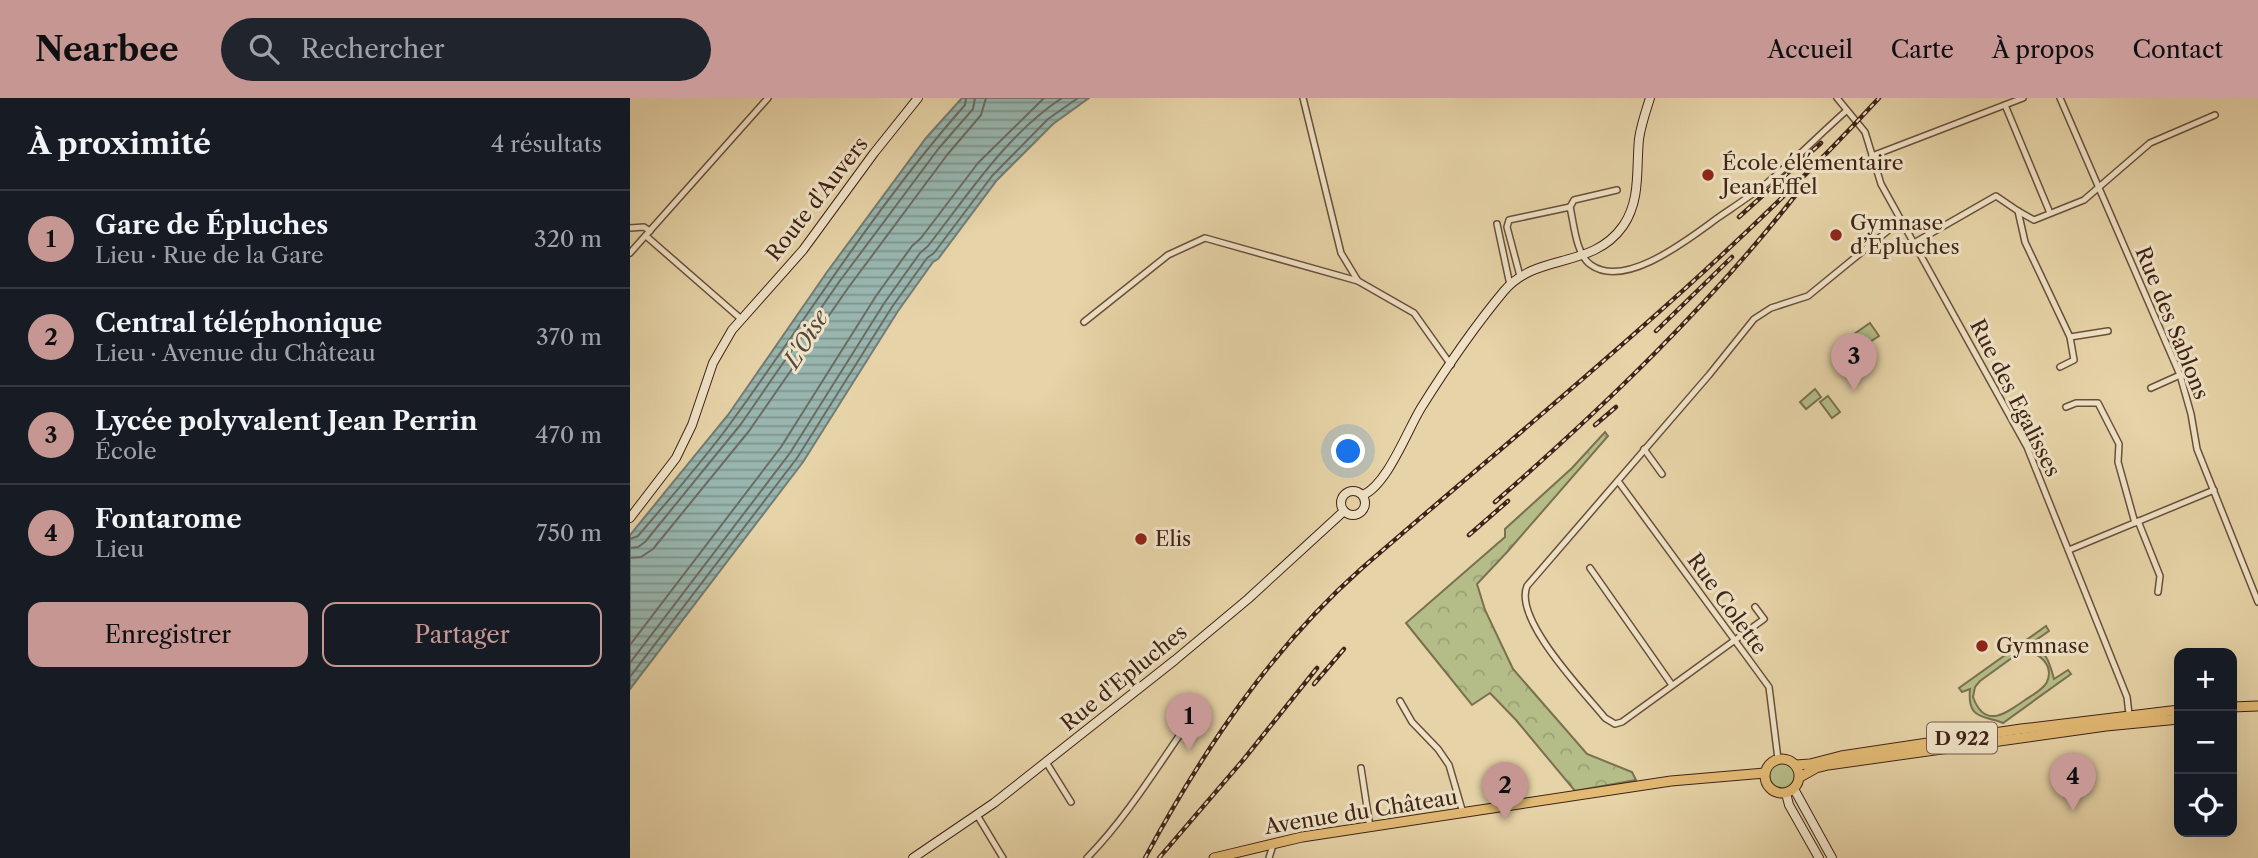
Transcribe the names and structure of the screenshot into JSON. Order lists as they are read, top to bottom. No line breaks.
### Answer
{"streets":{"main road":["D 922","Avenue du Château"],"street":["Route d'Auvers","Rue des Sablons","Rue des Egalisses","Rue Colette","Rue d'Epluches"]},"crossings":[["Rue des Egalisses","D 922"],["Rue Colette","D 922"],["Rue Colette","Avenue du Château"],["D 922","Avenue du Château"]],"water":["L'Oise"],"places":["École élémentaire Jean Effel","Gymnase d’Epluches","Elis","Gymnase"],"page":{"header":"Nearbee","search":"Rechercher","nav":["Accueil","Carte","À propos","Contact"],"heading":["À proximité","4 résultats"],"list":[{"mark":"1","name":"Gare de Épluches","note":"Lieu · Rue de la Gare","value":"320 m"},{"mark":"2","name":"Central téléphonique","note":"Lieu · Avenue du Château","value":"370 m"},{"mark":"3","name":"Lycée polyvalent Jean Perrin","note":"École","value":"470 m"},{"mark":"4","name":"Fontarome","note":"Lieu","value":"750 m"}],"pins":["3","1","4","2"],"buttons":["Enregistrer","Partager"],"map_buttons":["+","−"]}}
